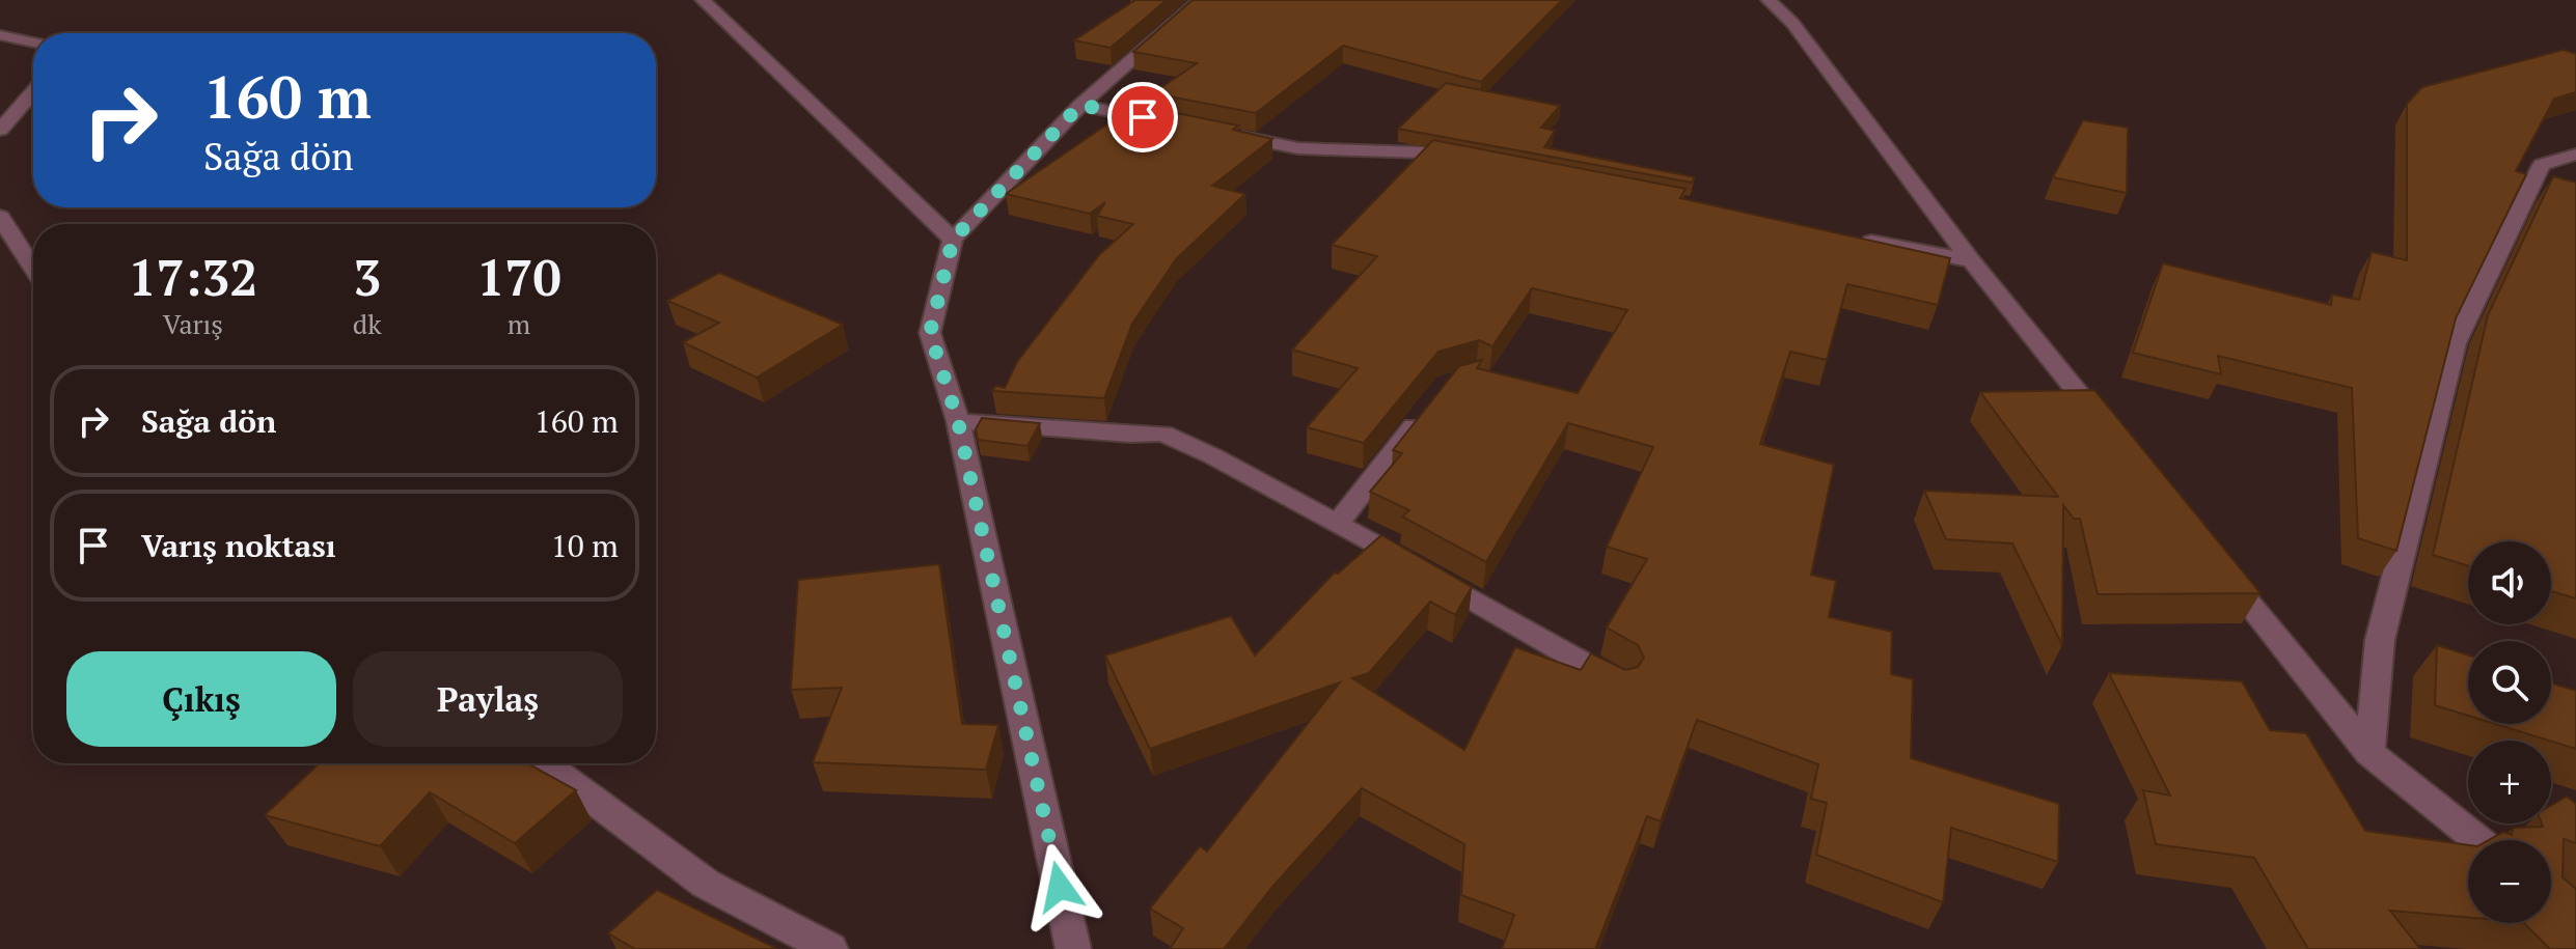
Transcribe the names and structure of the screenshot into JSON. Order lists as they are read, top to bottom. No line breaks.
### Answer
{"page":{"turn":["160 m","Sağa dön"],"eta":["17:32","Varış","3","dk","170","m"],"list":[{"name":"Sağa dön","value":"160 m"},{"name":"Varış noktası","value":"10 m"}],"map_buttons":["+","−"],"buttons":["Çıkış","Paylaş"]}}
